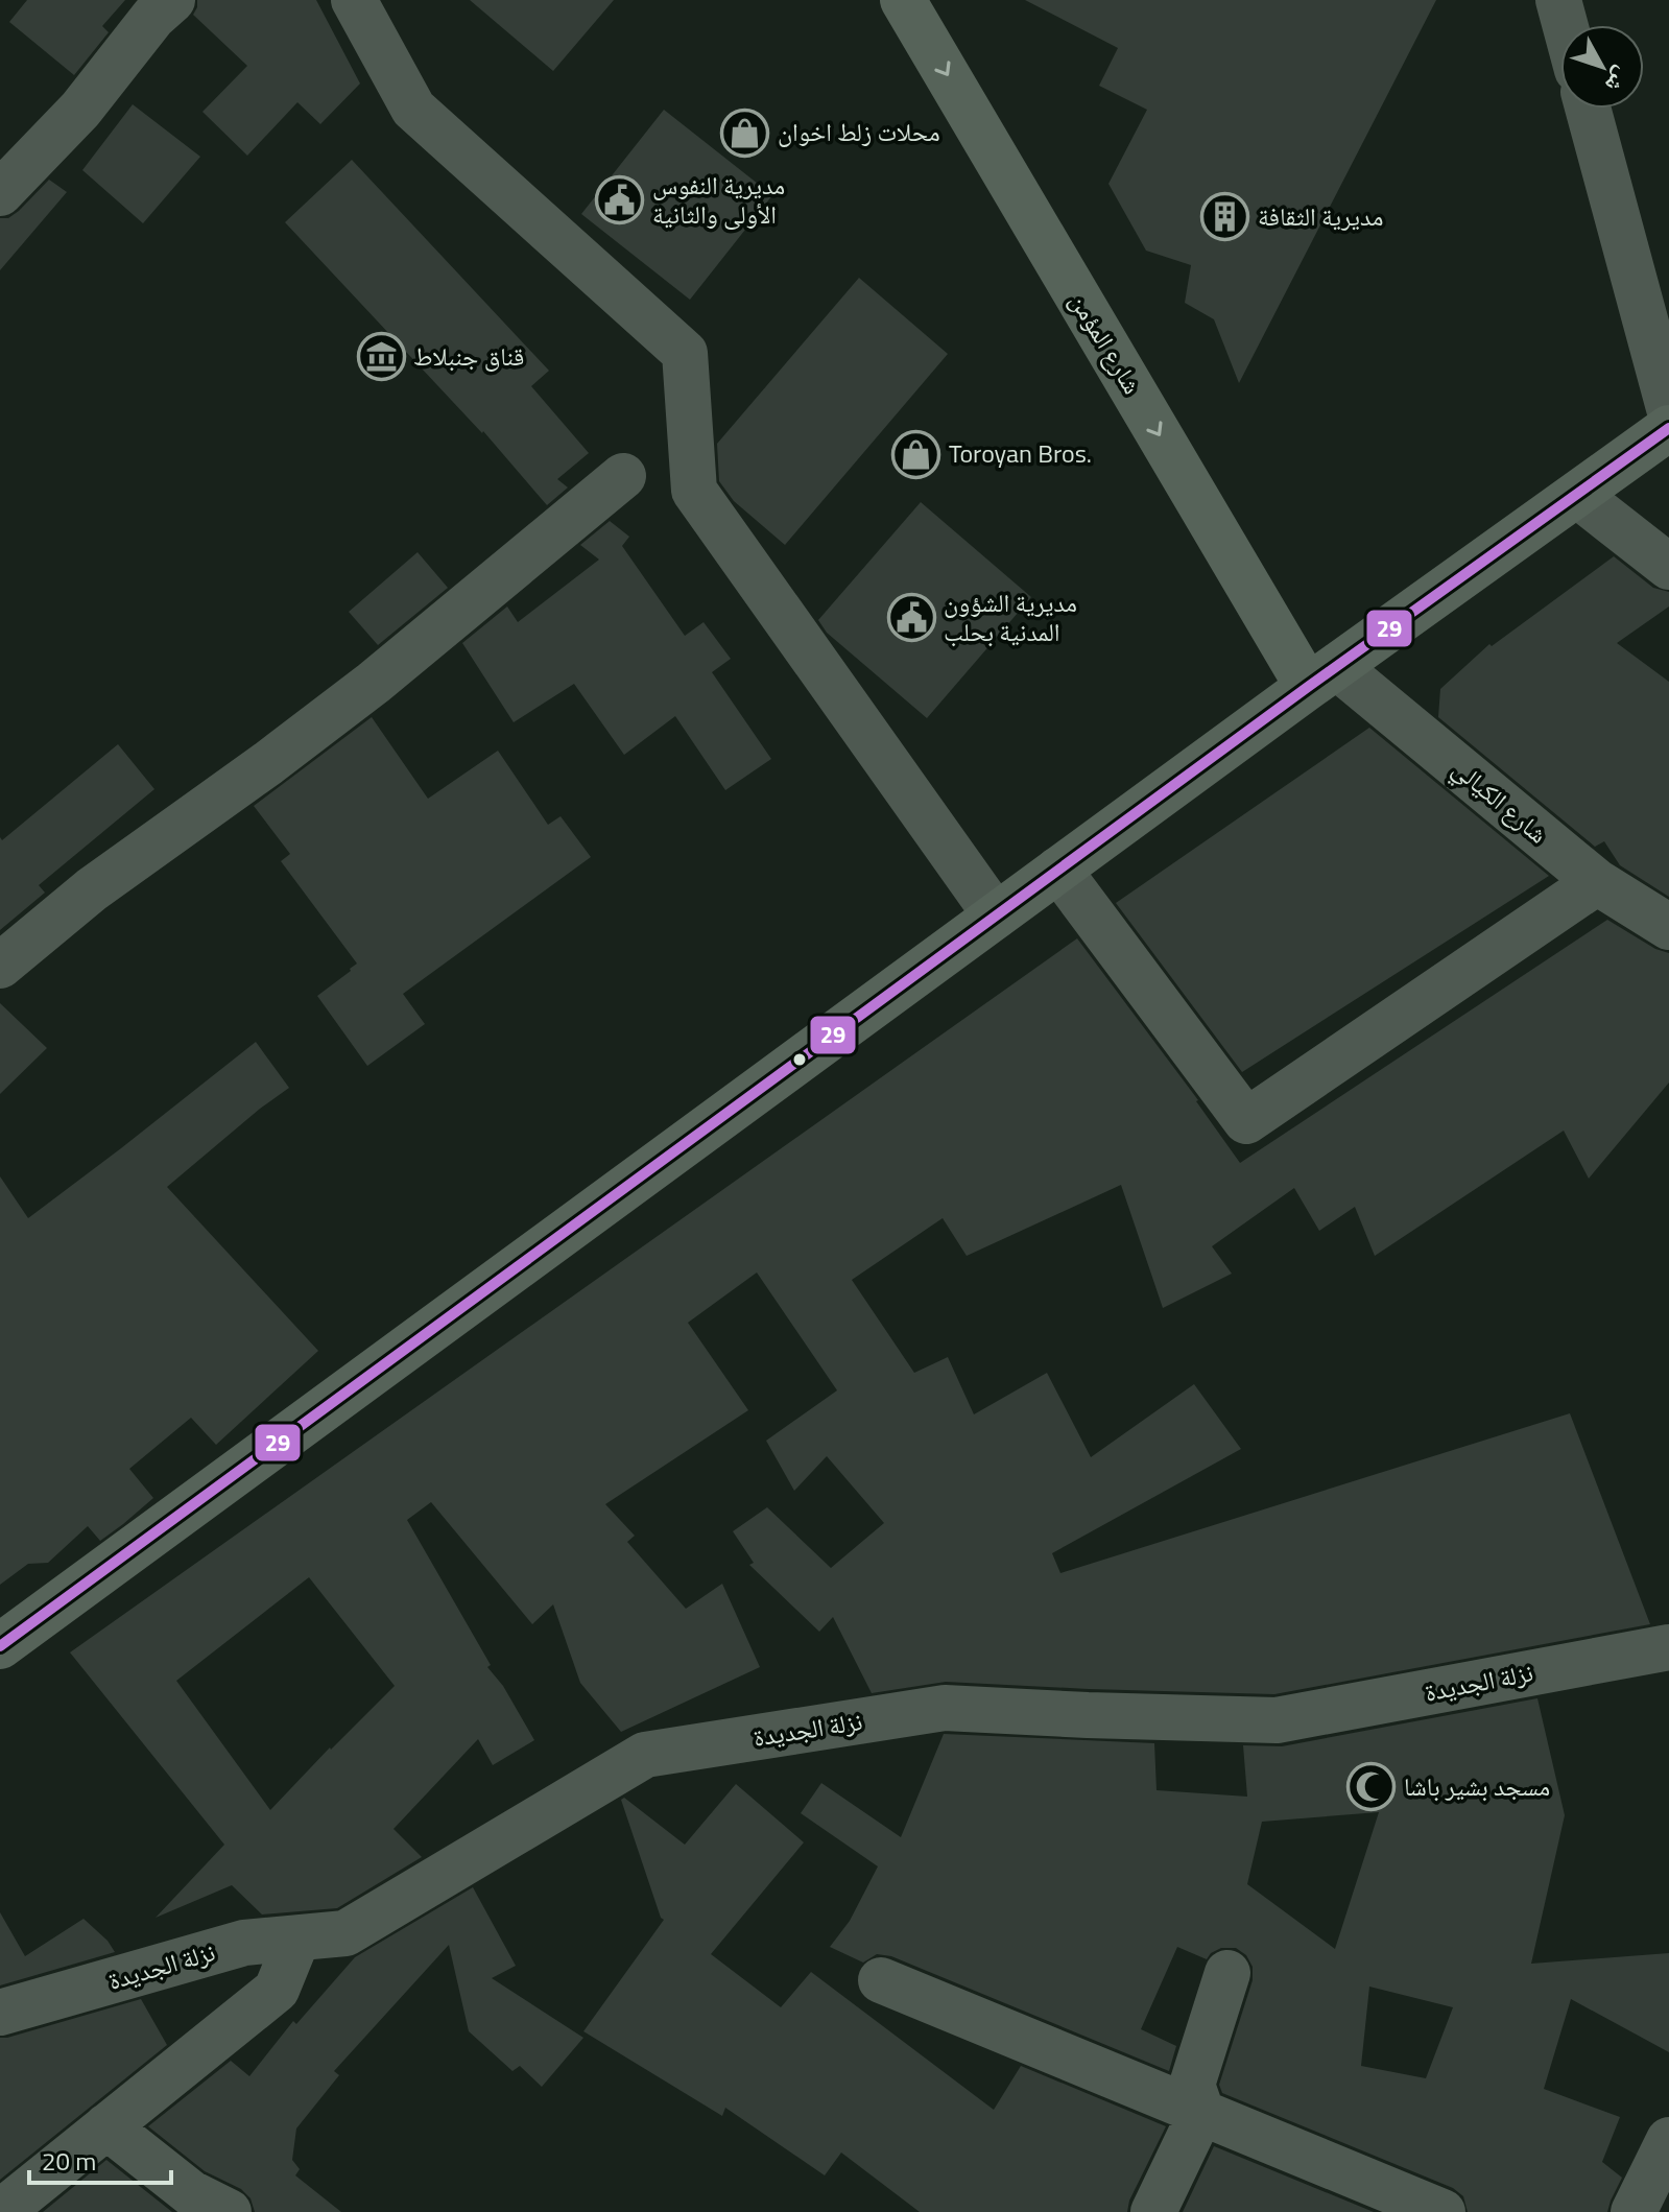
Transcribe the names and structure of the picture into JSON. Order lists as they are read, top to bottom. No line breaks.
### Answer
{"streets":{"main road":["شارع المؤمن"],"street":["شارع الكيالي","نزلة الجديدة"]},"crossings":[["شارع المؤمن","شارع الكيالي"]],"one_way":["شارع المؤمن"],"places":{"shop":["محلات زلط اخوان","Toroyan Bros."],"public building":["مديرية النفوس الأولى والثانية","مديرية الشؤون المدنية بحلب"],"building":["مديرية الثقافة"],"museum":["قناق جنبلاط"],"mosque":["مسجد بشير باشا"]},"lines":["transit line 29"],"scale_bar":"20 m","north":"bottom right"}
